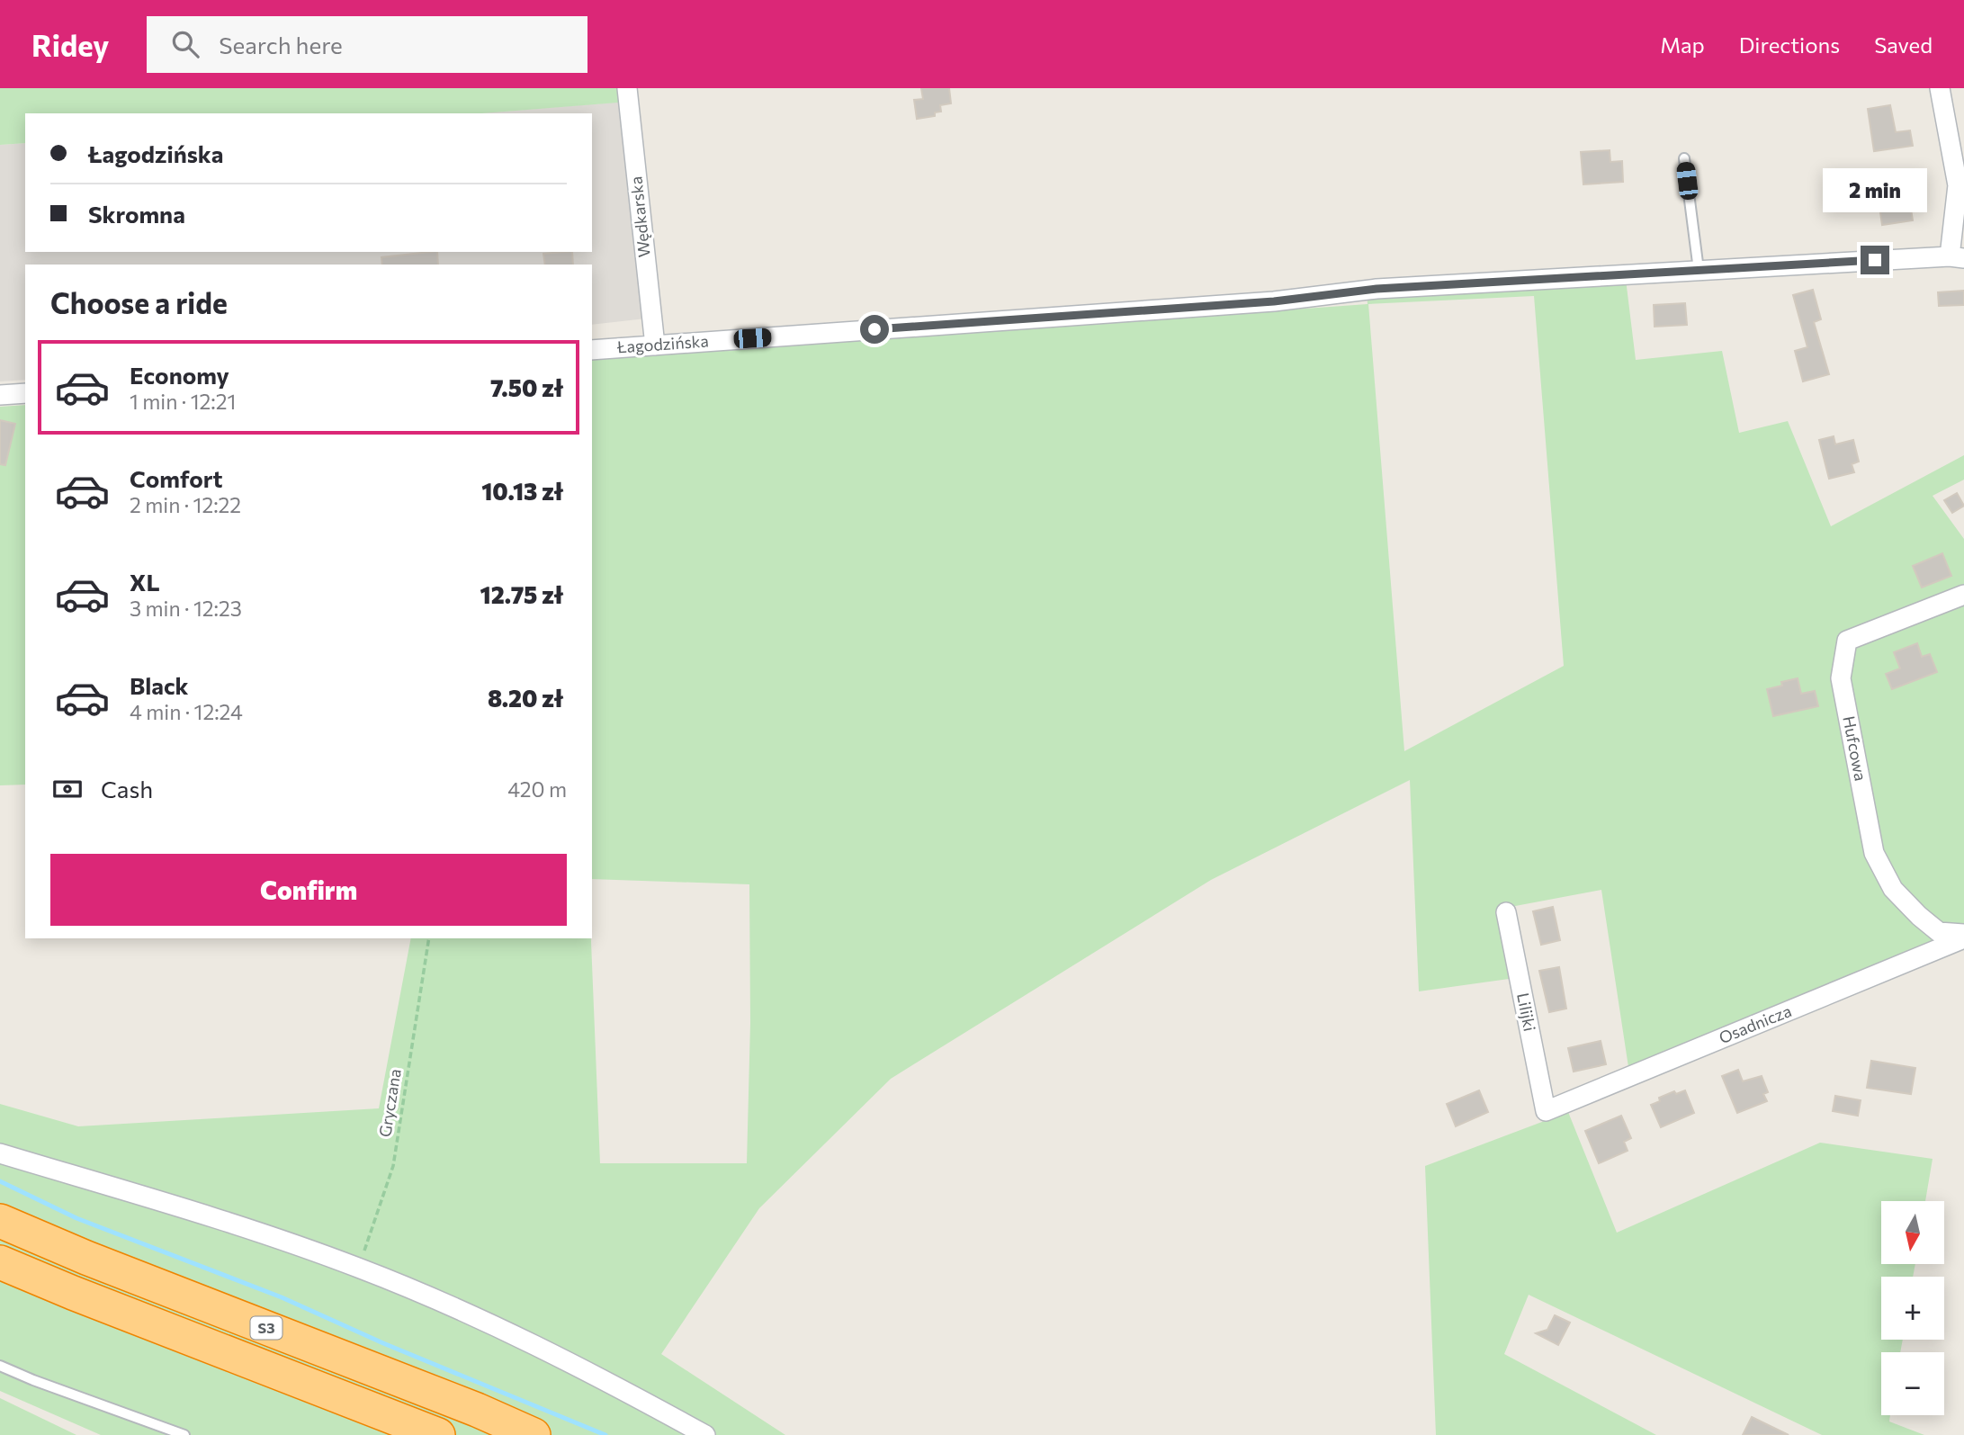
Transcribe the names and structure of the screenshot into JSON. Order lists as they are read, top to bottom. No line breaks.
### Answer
{"streets":{"highway":["S3"],"street":["Wędkarska","Łagodzińska","Hufcowa","Lilijki","Osadnicza"],"path":["Gryczana"]},"crossings":[["Wędkarska","Łagodzińska"],["Hufcowa","Osadnicza"],["Lilijki","Osadnicza"]],"north":"bottom","page":{"header":"Ridey","search":"Search here","nav":["Map","Directions","Saved"],"banner":["Łagodzińska","Skromna"],"bubble":"2 min","heading":"Choose a ride","list":[{"name":"Economy","note":"1 min · 12:21","value":"7.50 zł"},{"name":"Comfort","note":"2 min · 12:22","value":"10.13 zł"},{"name":"XL","note":"3 min · 12:23","value":"12.75 zł"},{"name":"Black","note":"4 min · 12:24","value":"8.20 zł"}],"pay":["Cash","420 m"],"buttons":"Confirm","map_buttons":["+","−"]}}
